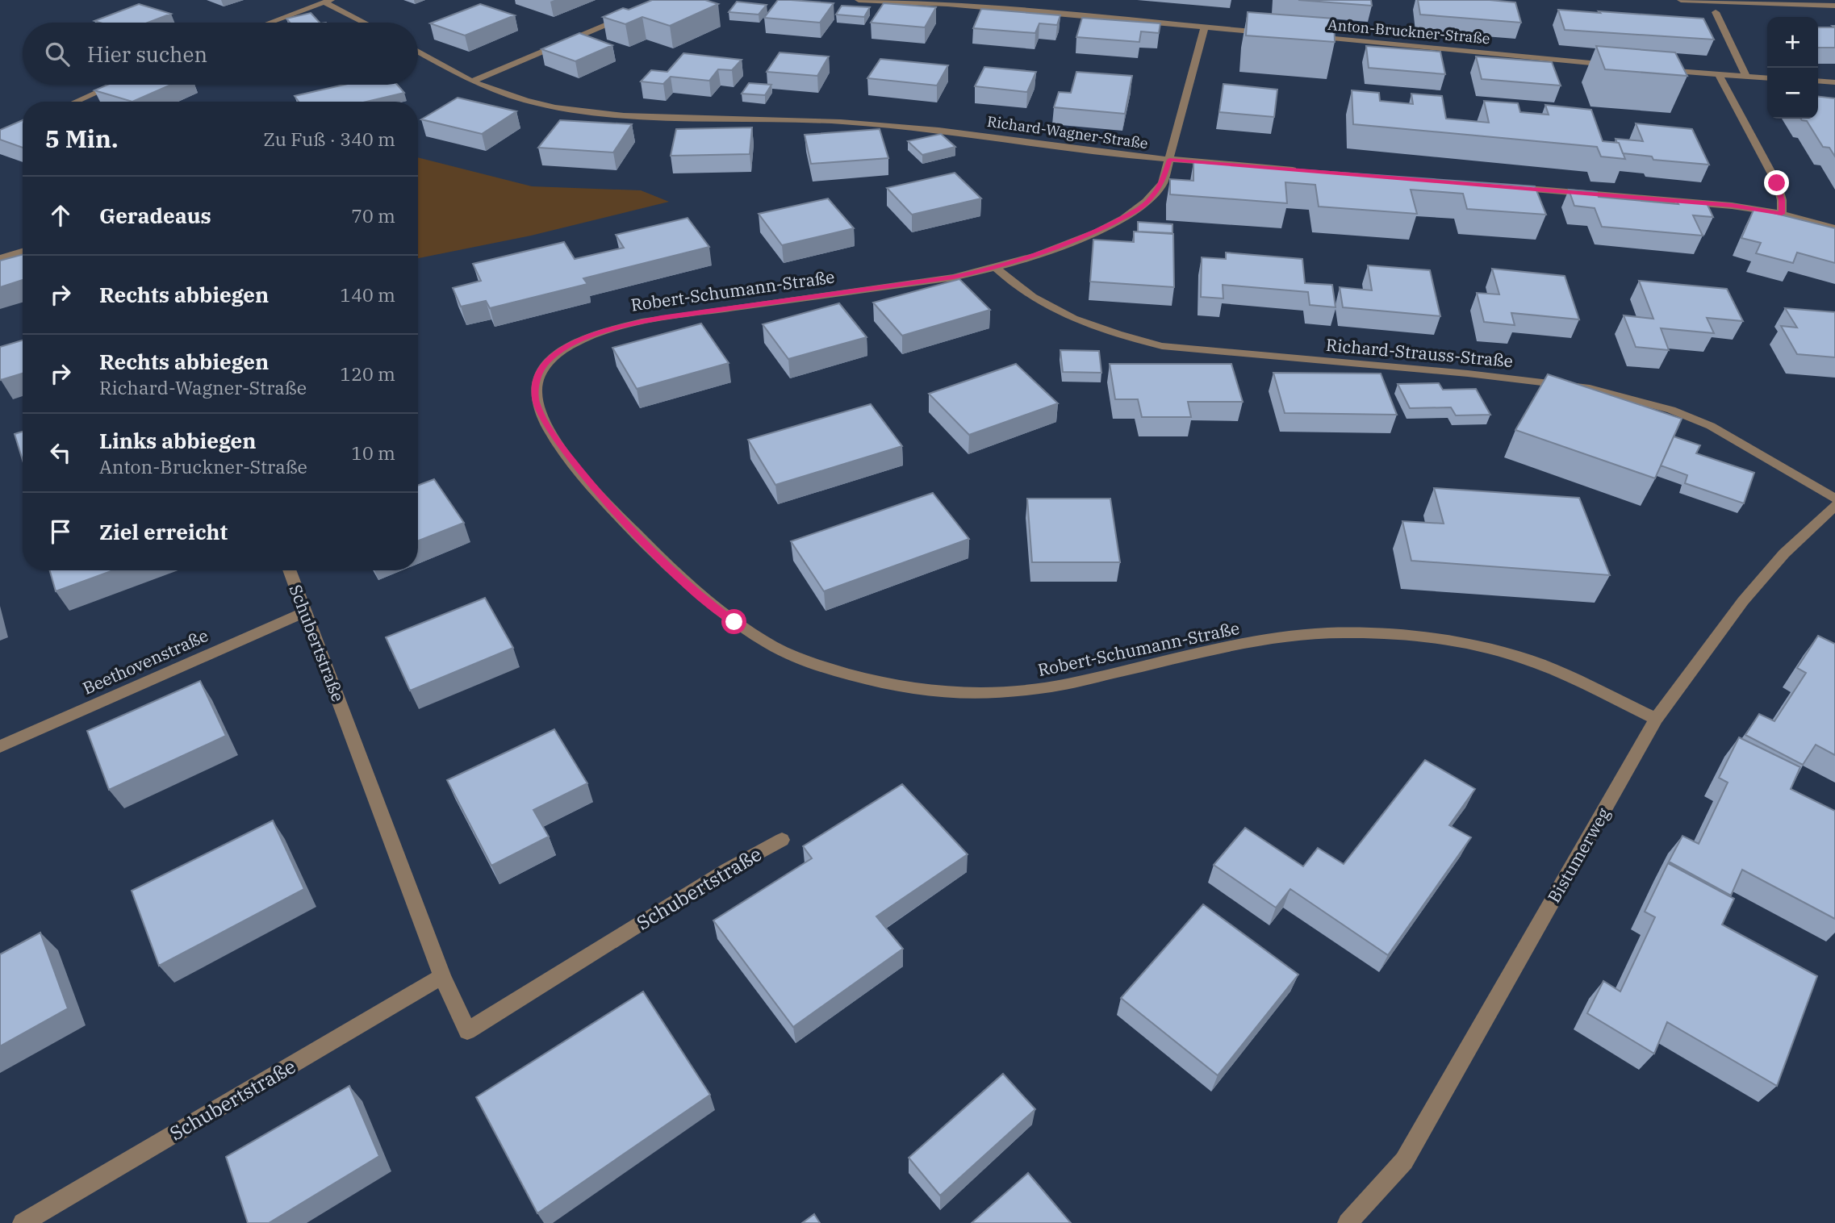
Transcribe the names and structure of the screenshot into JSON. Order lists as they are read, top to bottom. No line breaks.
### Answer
{"streets":{"street":["Anton-Bruckner-Straße","Richard-Wagner-Straße","Robert-Schumann-Straße","Richard-Strauss-Straße","Schubertstraße","Beethovenstraße","Bistumerweg"]},"crossings":[["Richard-Wagner-Straße","Robert-Schumann-Straße"],["Robert-Schumann-Straße","Richard-Strauss-Straße"],["Robert-Schumann-Straße","Bistumerweg"],["Schubertstraße","Beethovenstraße"]],"page":{"map_buttons":["+","−"],"search":"Hier suchen","heading":["5 Min.","Zu Fuß · 340 m"],"list":[["Geradeaus","70 m"],["Rechts abbiegen","140 m"],["Rechts abbiegen","Richard-Wagner-Straße","120 m"],["Links abbiegen","Anton-Bruckner-Straße","10 m"],"Ziel erreicht"]}}
